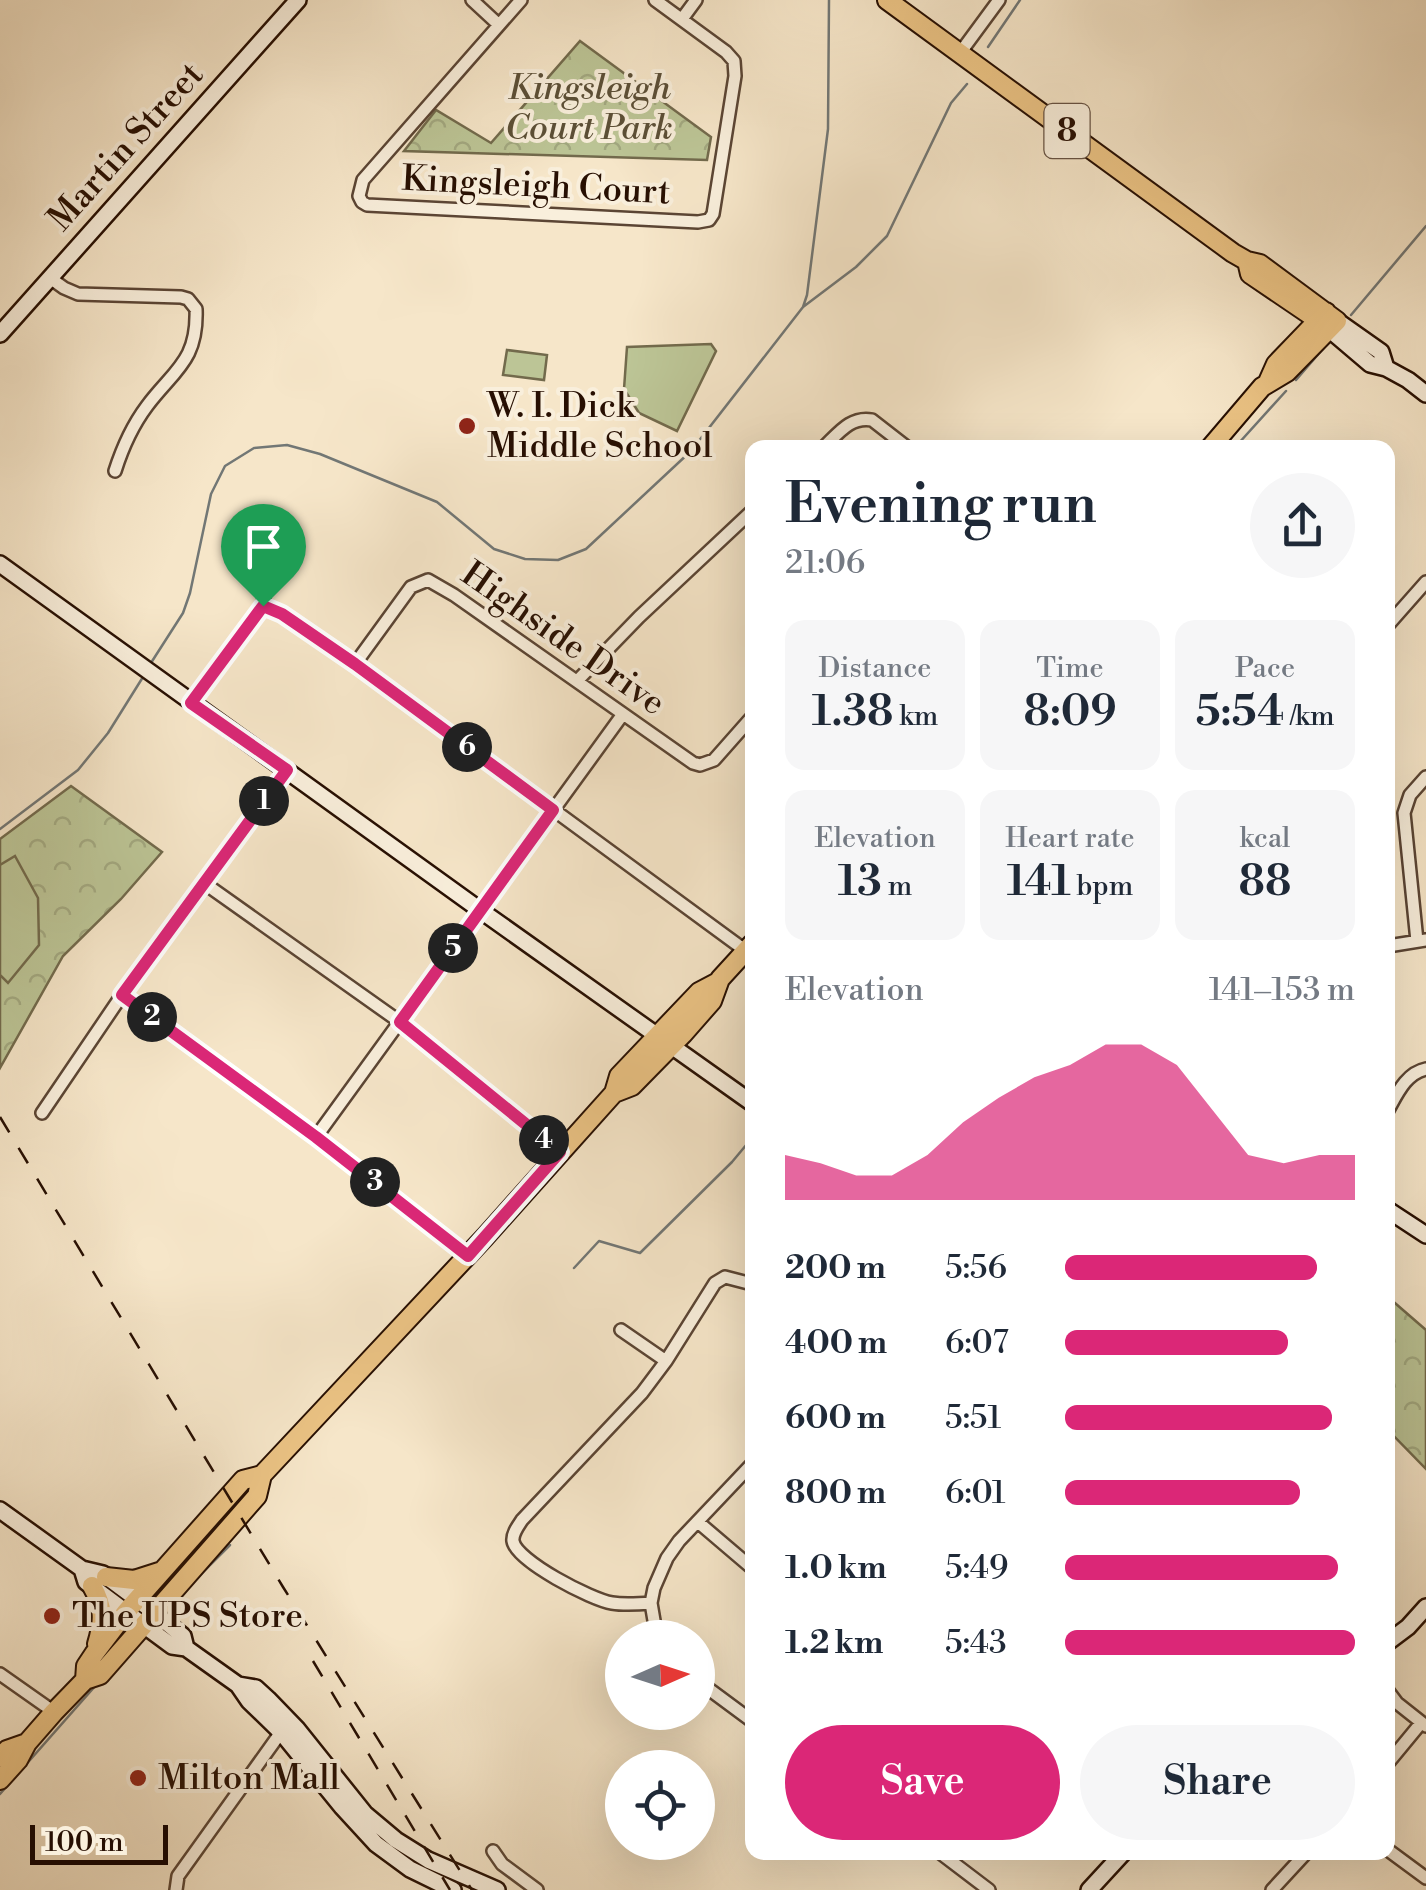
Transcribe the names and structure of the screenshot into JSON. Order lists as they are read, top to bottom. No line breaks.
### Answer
{"streets":{"main road":["8"],"street":["Martin Street","Kingsleigh Court","Highside Drive"]},"parks":["Kingsleigh Court Park"],"places":["W. I. Dick Middle School","The UPS Store","Milton Mall"],"scale_bar":"100 m","north":"right","page":{"heading":["Evening run","21:06"],"stats":[["Distance","1.38 km"],["Time","8:09"],["Pace","5:54 /km"],["Elevation","13 m"],["Heart rate","141 bpm"],["kcal","88"]],"pins":["6","1","5","2","4","3"],"chart":["Elevation","141–153 m"],"list":[{"name":"200 m","note":"5:56"},{"name":"400 m","note":"6:07"},{"name":"600 m","note":"5:51"},{"name":"800 m","note":"6:01"},{"name":"1.0 km","note":"5:49"},{"name":"1.2 km","note":"5:43"}],"buttons":["Save","Share"],"scale":"100 m"}}
